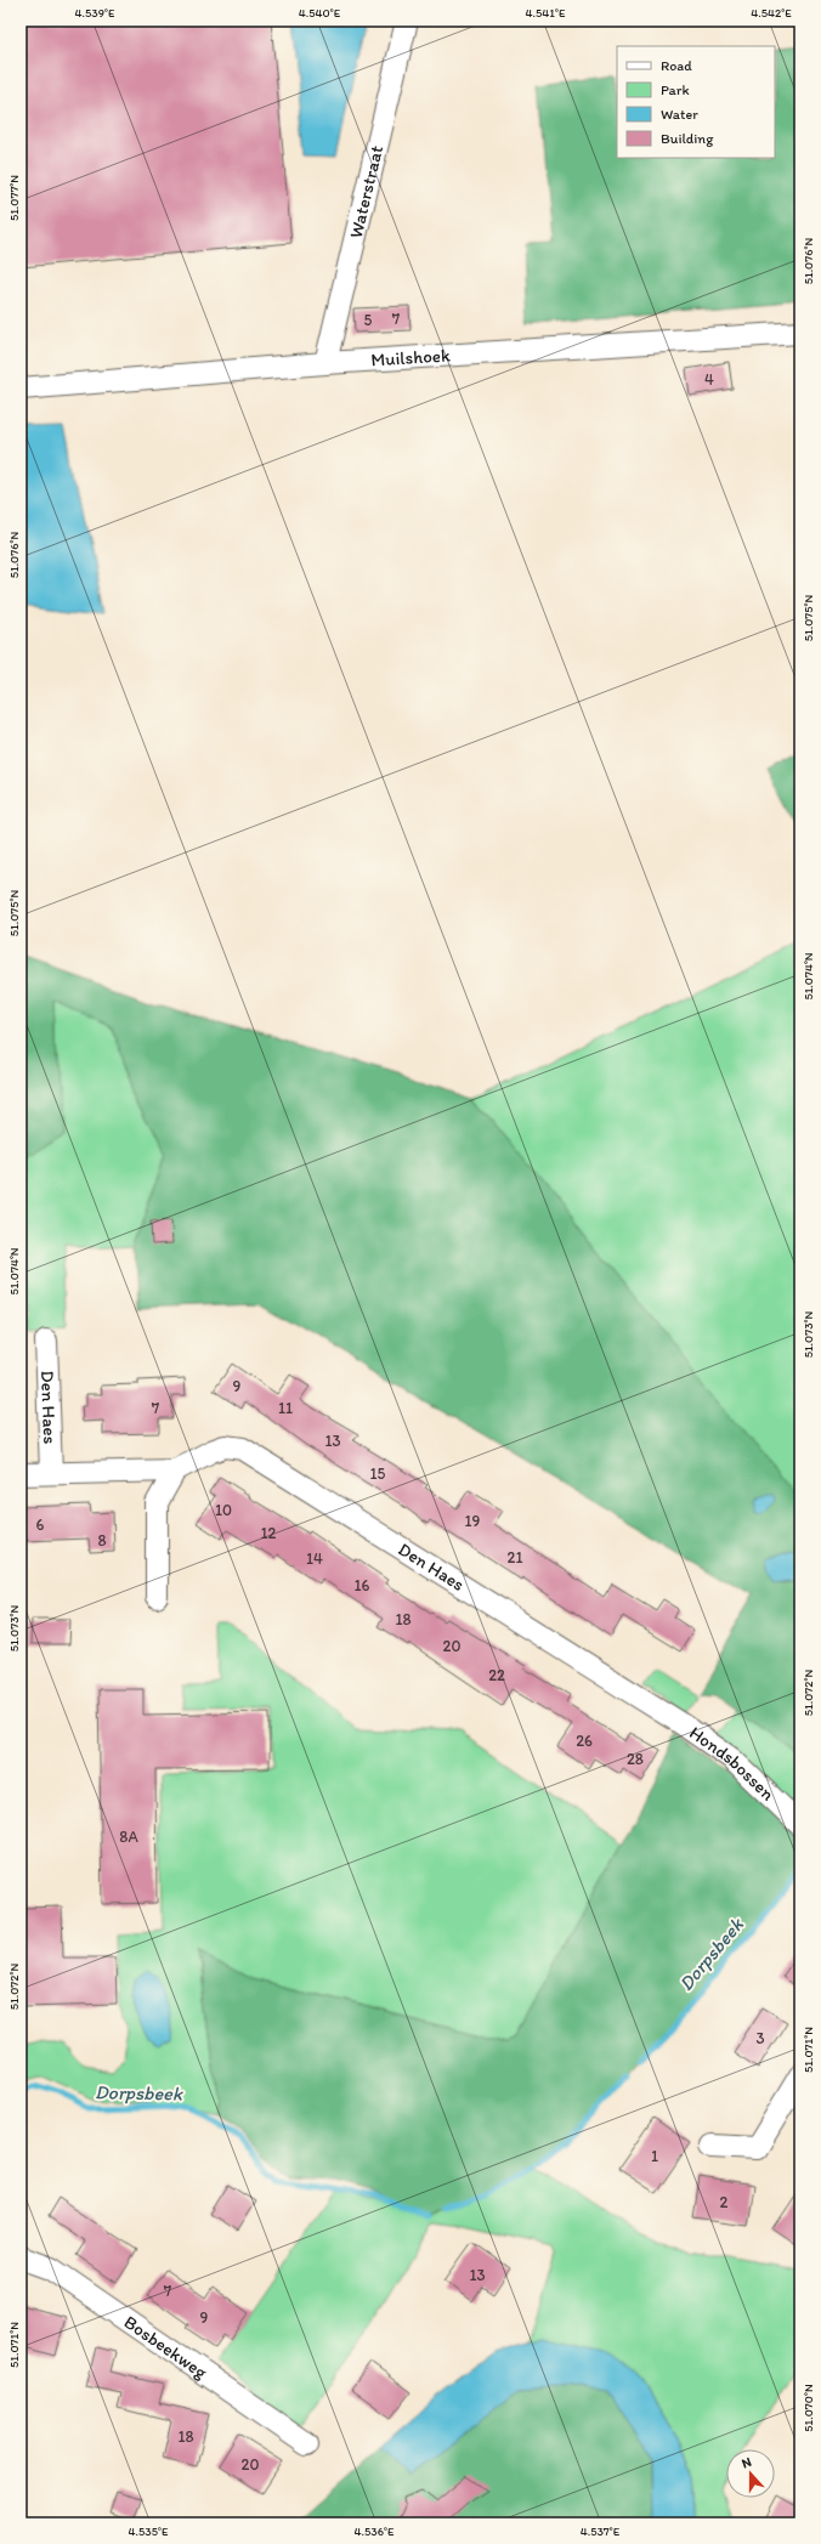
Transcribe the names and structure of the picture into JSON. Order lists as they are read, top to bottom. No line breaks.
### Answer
{"streets":{"street":["Waterstraat","Muilshoek","Den Haes","Hondsbossen","Bosbeekweg"]},"crossings":[["Waterstraat","Muilshoek"],["Den Haes","Hondsbossen"]],"water":["Dorpsbeek"],"house_numbers":["7","5","4","9","7","11","13","15","10","19","6","12","8","21","14","16","18","20","22","26","28","8A","3","1","2","13","7","9","18","20"],"legend":["Road","Park","Water","Building"],"north":"top","coordinates":["4.539°E","4.540°E","4.541°E","4.542°E","51.077°N","51.076°N","51.075°N","51.074°N","51.073°N","51.072°N","51.071°N","51.070°N","4.535°E","4.536°E","4.537°E"]}
